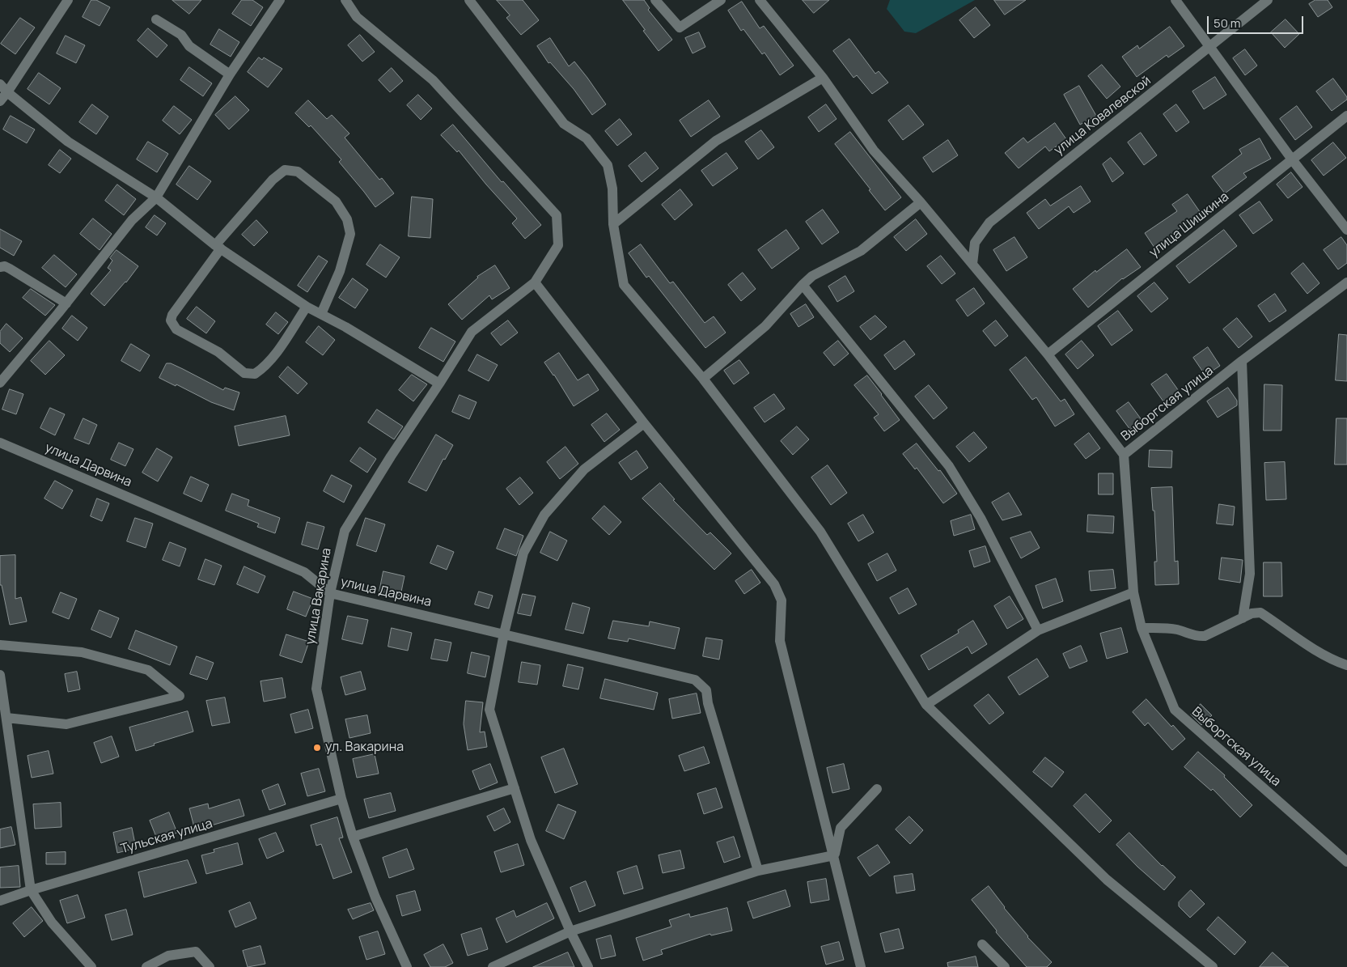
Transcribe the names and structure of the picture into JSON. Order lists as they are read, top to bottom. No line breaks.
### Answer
{"streets":{"street":["улица Ковалевской","улица Шишкина","Выборгская улица","улица Дарвина","улица Вакарина","Тульская улица"]},"crossings":[["улица Дарвина","улица Вакарина"],["улица Вакарина","Тульская улица"]],"places":["ул. Вакарина"],"scale_bar":"50 m"}
